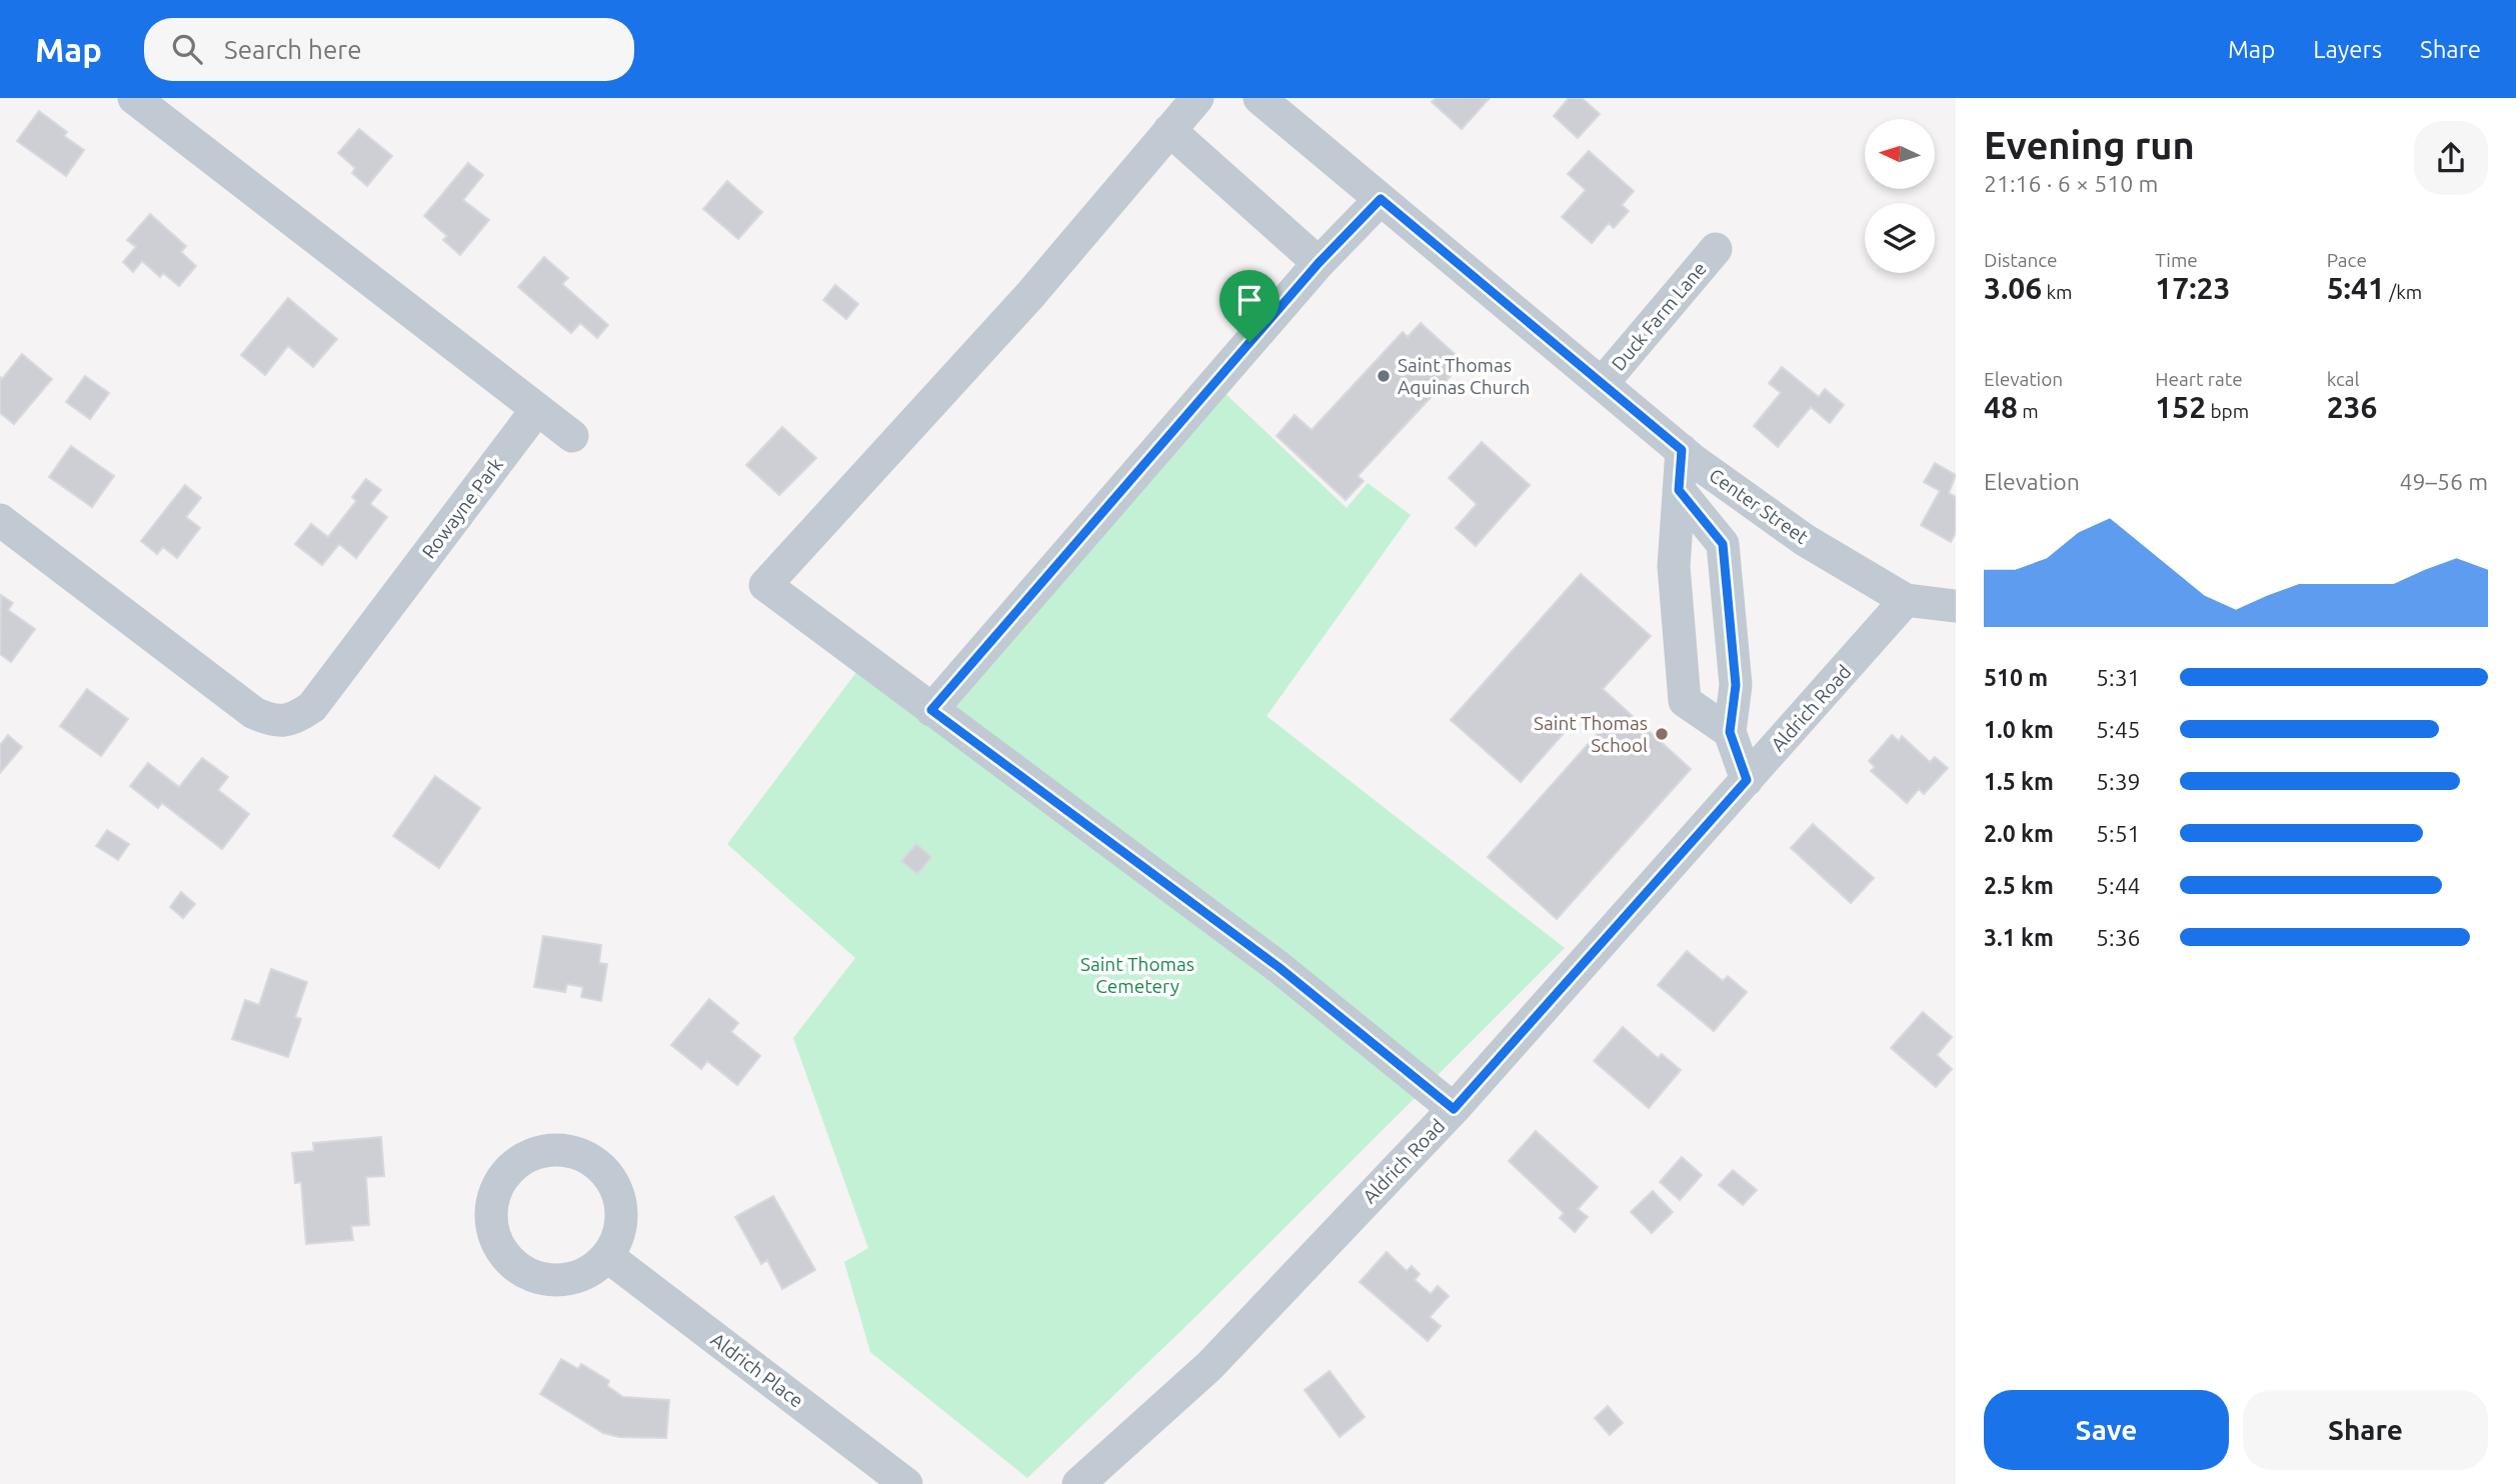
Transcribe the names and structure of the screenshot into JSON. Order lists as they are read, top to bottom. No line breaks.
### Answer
{"streets":{"street":["Duck Farm Lane","Center Street","Rowayne Park","Aldrich Road","Aldrich Place"]},"crossings":[["Duck Farm Lane","Center Street"],["Center Street","Aldrich Road"]],"parks":["Saint Thomas Cemetery"],"places":["Saint Thomas Aquinas Church","Saint Thomas School"],"north":"left","page":{"header":"Map","search":"Search here","nav":["Map","Layers","Share"],"heading":["Evening run","21:16 · 6 × 510 m"],"stats":[["Distance","3.06 km"],["Time","17:23"],["Pace","5:41 /km"],["Elevation","48 m"],["Heart rate","152 bpm"],["kcal","236"]],"chart":["Elevation","49–56 m"],"list":[{"name":"510 m","note":"5:31"},{"name":"1.0 km","note":"5:45"},{"name":"1.5 km","note":"5:39"},{"name":"2.0 km","note":"5:51"},{"name":"2.5 km","note":"5:44"},{"name":"3.1 km","note":"5:36"}],"buttons":["Save","Share"]}}
